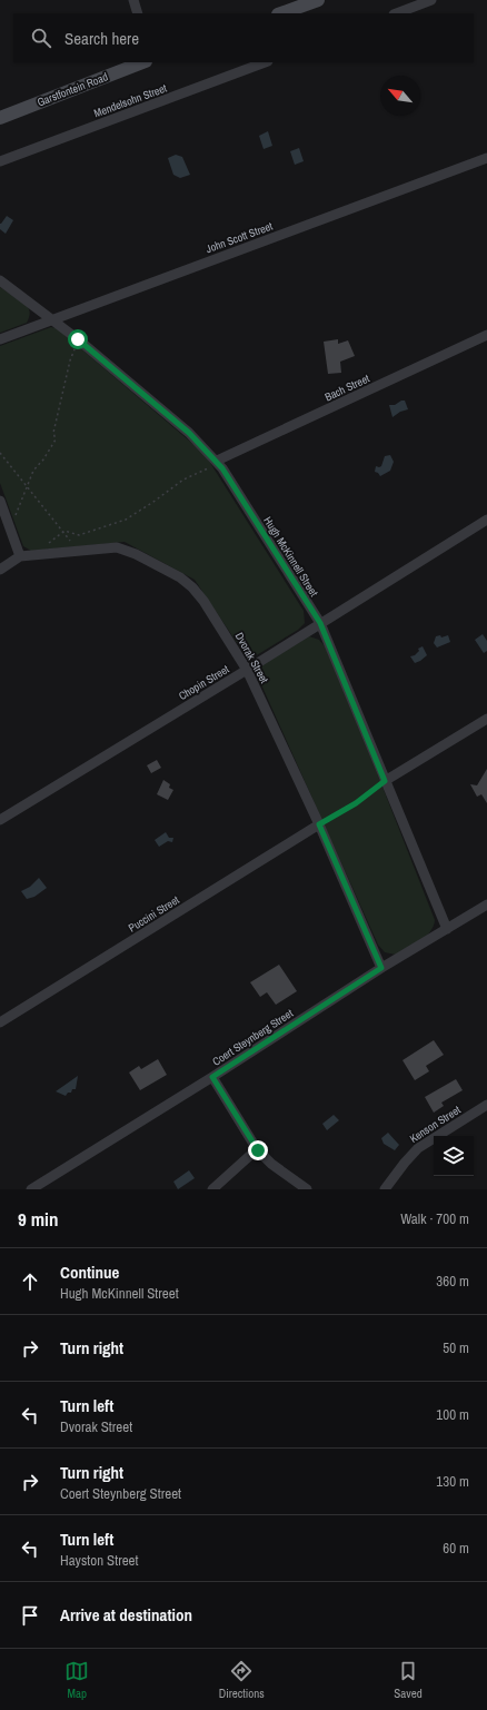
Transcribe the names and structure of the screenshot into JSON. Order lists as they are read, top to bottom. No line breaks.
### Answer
{"streets":{"main road":["Garstfontein Road"],"street":["Mendelsohn Street","John Scott Street","Bach Street","Hugh McKinnell Street","Dvorak Street","Chopin Street","Puccini Street","Coert Steynberg Street","Kenson Street"]},"crossings":[["John Scott Street","Hugh McKinnell Street"],["Bach Street","Hugh McKinnell Street"],["Hugh McKinnell Street","Chopin Street"],["Hugh McKinnell Street","Coert Steynberg Street"],["Dvorak Street","Chopin Street"],["Dvorak Street","Puccini Street"],["Dvorak Street","Coert Steynberg Street"]],"north":"top left","page":{"search":"Search here","heading":["9 min","Walk · 700 m"],"list":[["Continue","Hugh McKinnell Street","360 m"],["Turn right","50 m"],["Turn left","Dvorak Street","100 m"],["Turn right","Coert Steynberg Street","130 m"],["Turn left","Hayston Street","60 m"],"Arrive at destination"],"nav":["Map","Directions","Saved"]}}
